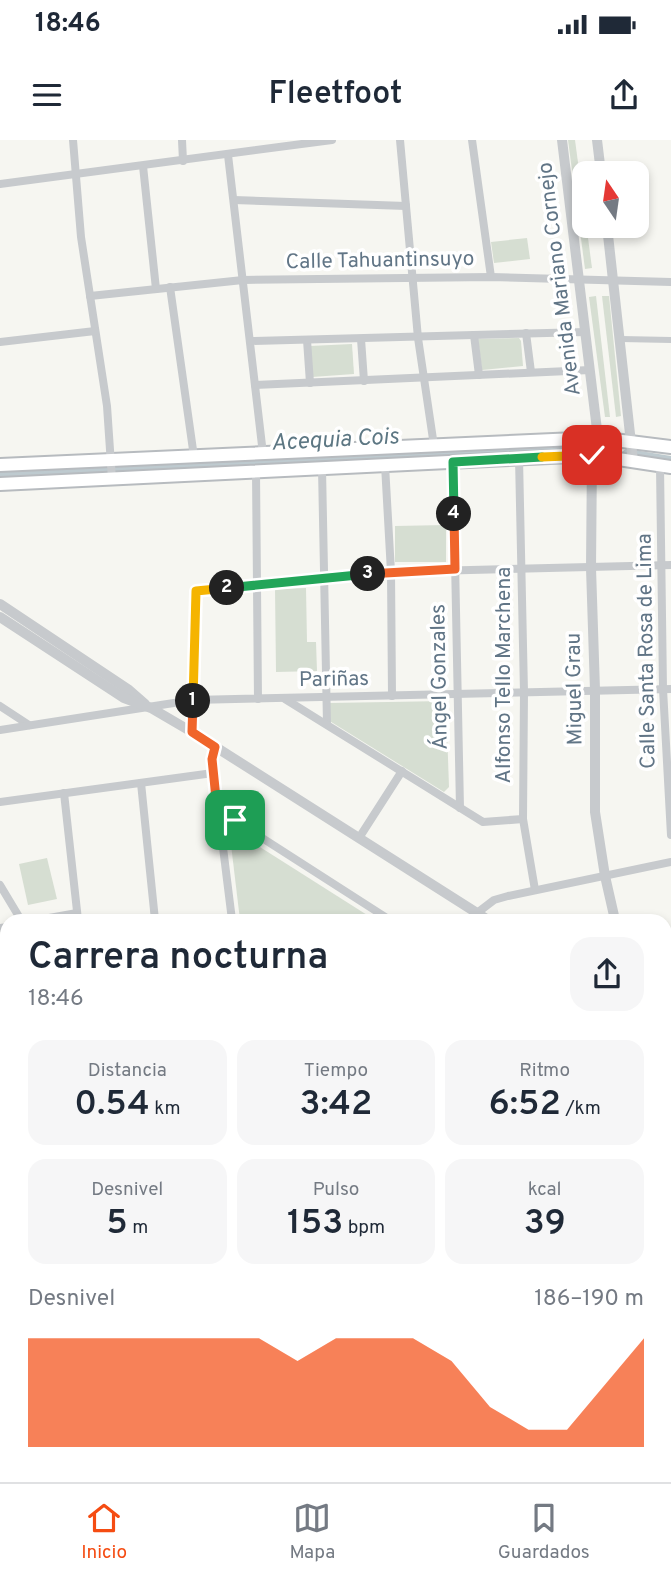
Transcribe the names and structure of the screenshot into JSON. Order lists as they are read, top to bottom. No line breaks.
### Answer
{"streets":{"street":["Calle Tahuantinsuyo","Avenida Mariano Cornejo","Calle Santa Rosa de Lima","Alfonso Tello Marchena","Ángel Gonzales","Pariñas","Miguel Grau"]},"crossings":[["Calle Tahuantinsuyo","Avenida Mariano Cornejo"],["Avenida Mariano Cornejo","Miguel Grau"],["Calle Santa Rosa de Lima","Pariñas"],["Alfonso Tello Marchena","Pariñas"],["Ángel Gonzales","Pariñas"],["Pariñas","Miguel Grau"]],"water":["Acequia Cois"],"north":"top","page":{"status":"18:46","header":"Fleetfoot","pins":["4","3","2","1"],"heading":["Carrera nocturna","18:46"],"stats":[["Distancia","0.54 km"],["Tiempo","3:42"],["Ritmo","6:52 /km"],["Desnivel","5 m"],["Pulso","153 bpm"],["kcal","39"]],"chart":["Desnivel","186–190 m"],"tabs":["Inicio","Mapa","Guardados"]}}
